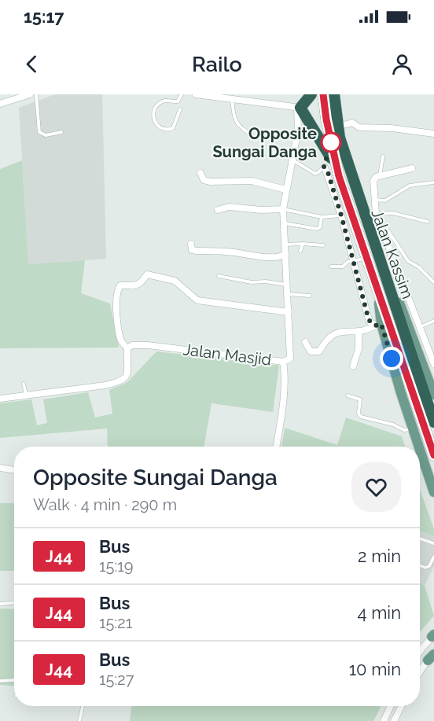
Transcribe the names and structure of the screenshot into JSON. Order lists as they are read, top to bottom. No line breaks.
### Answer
{"streets":{"street":["Jalan Kassim","Jalan Masjid"]},"places":["Opposite Sungai Danga"],"lines":["bus line J44"],"page":{"status":"15:17","header":"Railo","heading":["Opposite Sungai Danga","Walk · 4 min · 290 m"],"list":[{"mark":"J44","name":"Bus","note":"15:19","value":"2 min"},{"mark":"J44","name":"Bus","note":"15:21","value":"4 min"},{"mark":"J44","name":"Bus","note":"15:27","value":"10 min"}]}}
